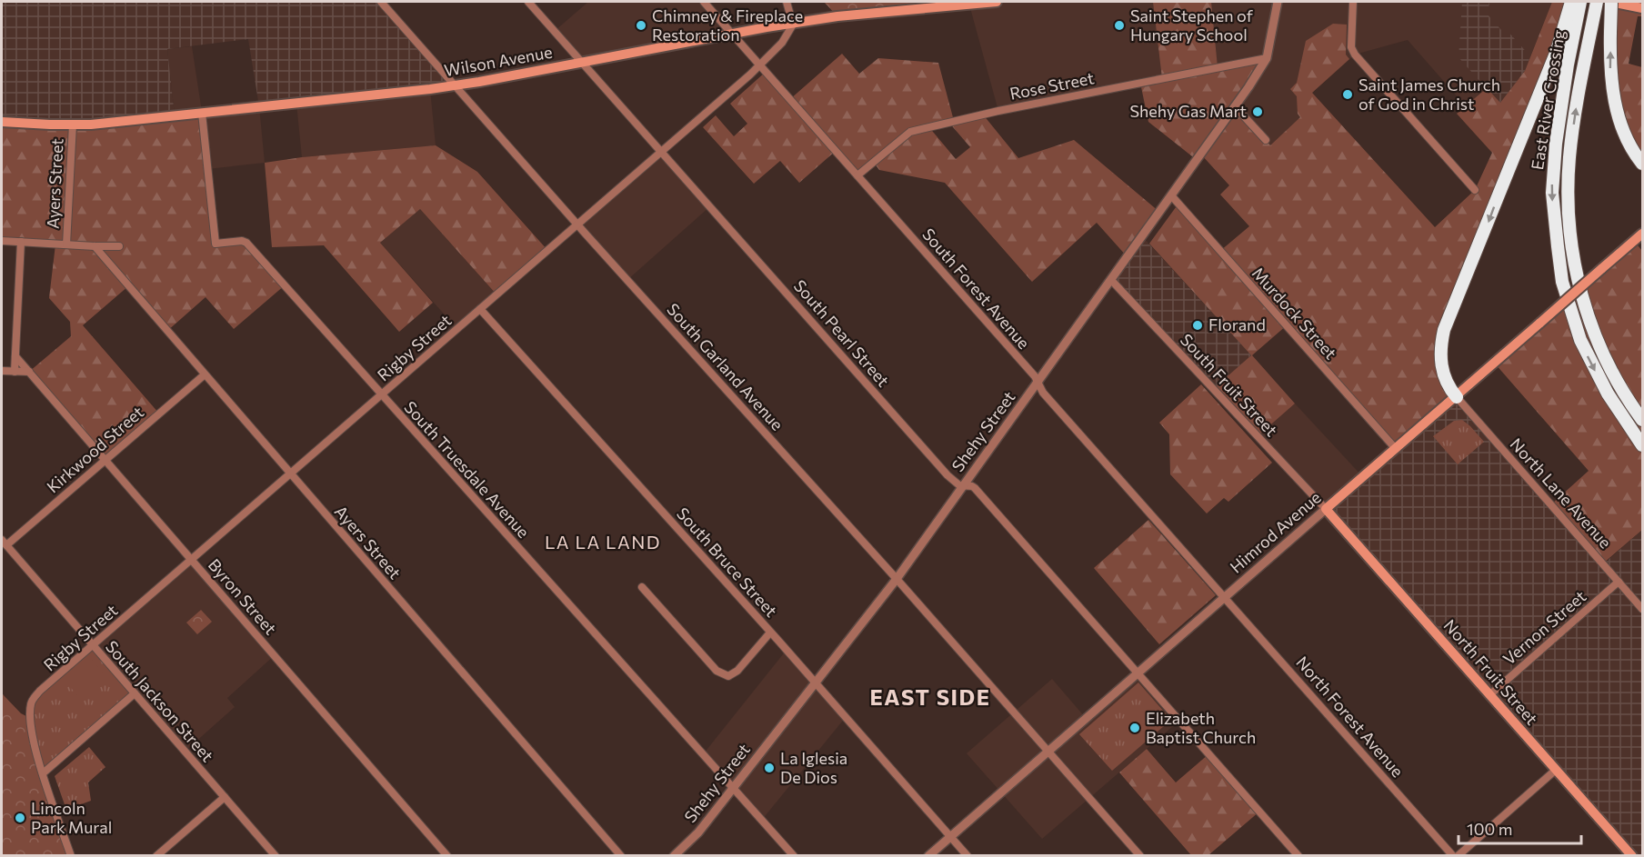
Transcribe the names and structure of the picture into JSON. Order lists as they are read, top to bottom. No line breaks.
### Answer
{"streets":{"highway":["East River Crossing"],"main road":["Wilson Avenue","Himrod Avenue","North Fruit Street"],"street":["Rose Street","Ayers Street","South Forest Avenue","Murdock Street","South Pearl Street","Rigby Street","South Garland Avenue","South Fruit Street","Shehy Street","Kirkwood Street","South Truesdale Avenue","North Lane Avenue","South Bruce Street","Byron Street","Vernon Street","South Jackson Street","North Forest Avenue"]},"crossings":[["Wilson Avenue","Ayers Street"],["Wilson Avenue","South Forest Avenue"],["Wilson Avenue","South Pearl Street"],["Wilson Avenue","Rigby Street"],["Wilson Avenue","South Garland Avenue"],["Wilson Avenue","South Truesdale Avenue"],["Rose Street","South Forest Avenue"],["Rose Street","Shehy Street"],["Ayers Street","Rigby Street"],["Ayers Street","Kirkwood Street"],["South Forest Avenue","Rigby Street"],["South Forest Avenue","Shehy Street"],["South Forest Avenue","Himrod Avenue"],["South Forest Avenue","North Forest Avenue"],["Murdock Street","Shehy Street"],["Murdock Street","Himrod Avenue"],["South Pearl Street","Rigby Street"],["South Pearl Street","Shehy Street"],["South Pearl Street","Himrod Avenue"],["Rigby Street","South Garland Avenue"],["Rigby Street","South Truesdale Avenue"],["Rigby Street","South Bruce Street"],["Rigby Street","Byron Street"],["Rigby Street","South Jackson Street"],["South Garland Avenue","Shehy Street"],["South Garland Avenue","Himrod Avenue"],["South Fruit Street","Shehy Street"],["South Fruit Street","Himrod Avenue"],["South Fruit Street","North Fruit Street"],["Shehy Street","South Truesdale Avenue"],["Shehy Street","South Bruce Street"],["Kirkwood Street","Byron Street"],["Kirkwood Street","South Jackson Street"],["North Lane Avenue","Himrod Avenue"],["North Lane Avenue","Vernon Street"],["Himrod Avenue","South Bruce Street"],["Himrod Avenue","North Fruit Street"],["Himrod Avenue","North Forest Avenue"],["Vernon Street","North Fruit Street"]],"districts":["LA LA LAND","EAST SIDE"],"places":["Chimney & Fireplace Restoration","Saint Stephen of Hungary School","Saint James Church of God in Christ","Shehy Gas Mart","Florand","Elizabeth Baptist Church","La Iglesia De Dios","Lincoln Park Mural"],"scale_bar":"100 m"}
